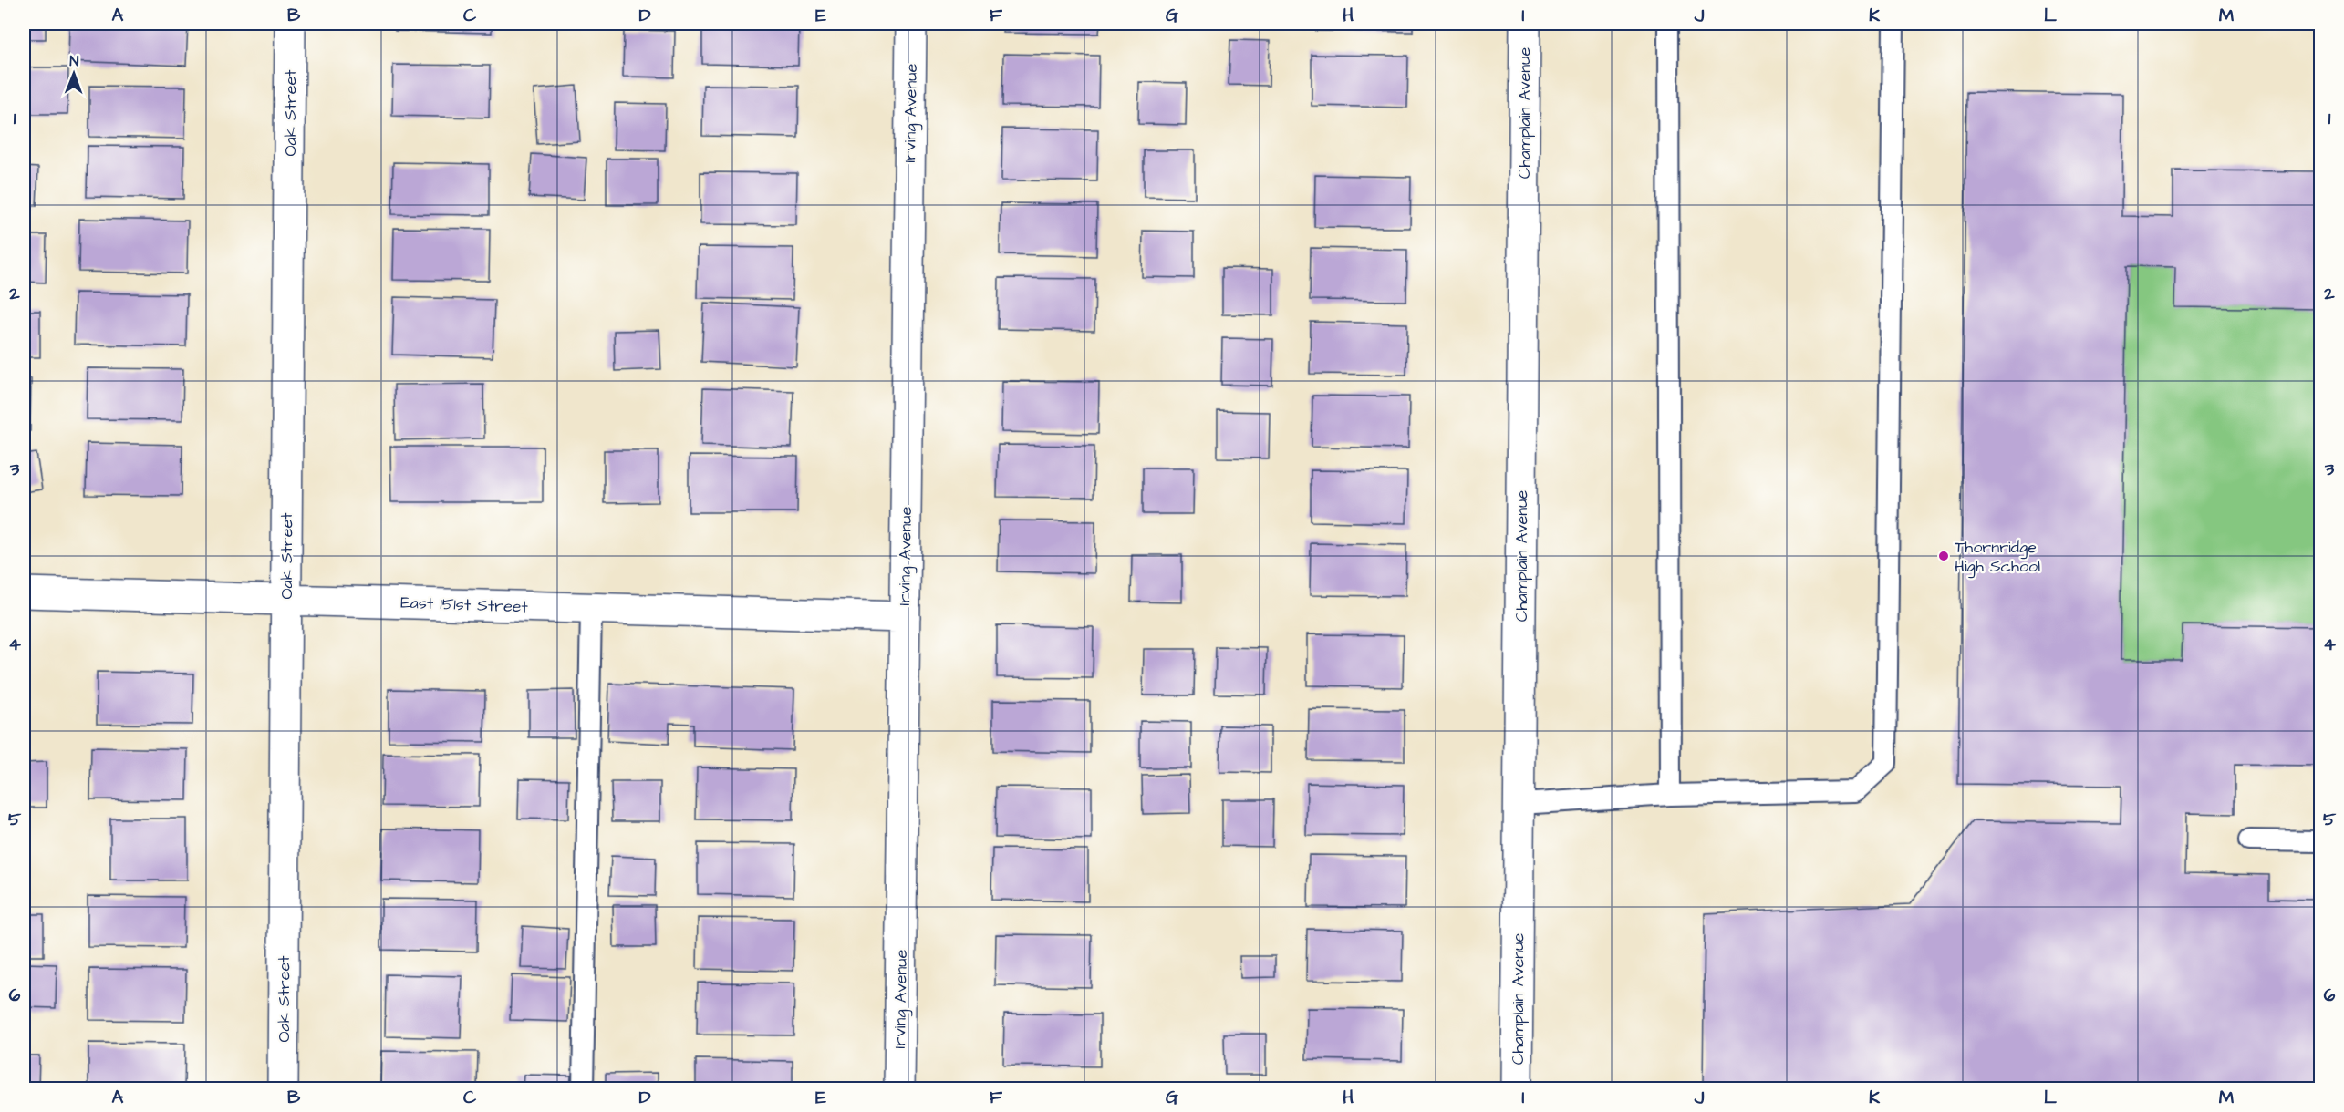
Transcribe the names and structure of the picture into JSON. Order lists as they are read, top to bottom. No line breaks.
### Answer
{"streets":{"street":["Oak Street","Irving Avenue","Champlain Avenue","East 151st Street"]},"crossings":[["Oak Street","East 151st Street"],["Irving Avenue","East 151st Street"]],"places":["Thornridge High School"],"north":"top","grid":{"columns":["A","B","C","D","E","F","G","H","I","J","K","L","M"],"rows":["1","2","3","4","5","6"]}}
